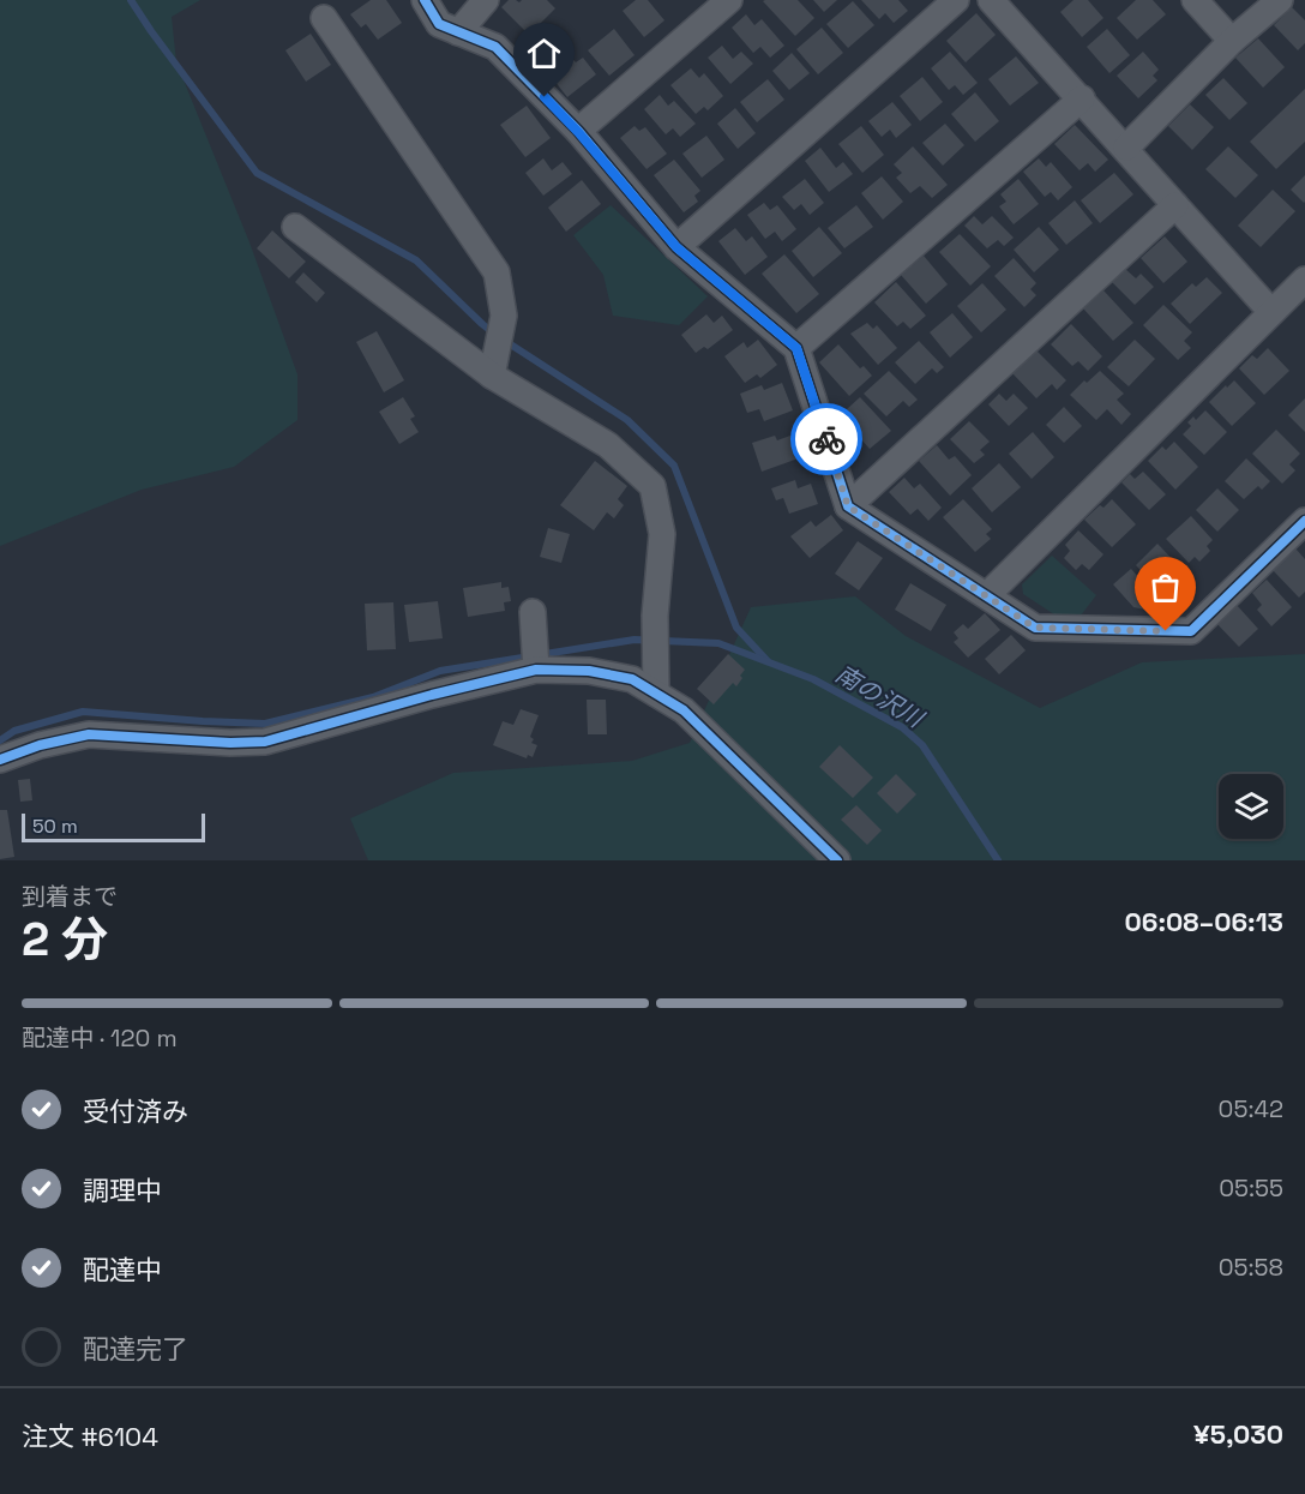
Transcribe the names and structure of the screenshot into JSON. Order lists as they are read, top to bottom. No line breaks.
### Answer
{"water":["南の沢川"],"scale_bar":"50 m","page":{"scale":"50 m","heading":["2 分","到着まで","06:08–06:13"],"panel":["注文 #6104","¥5,030"],"bar":"配達中 · 120 m","list":[["受付済み","05:42"],["調理中","05:55"],["配達中","05:58"],"配達完了"]}}
